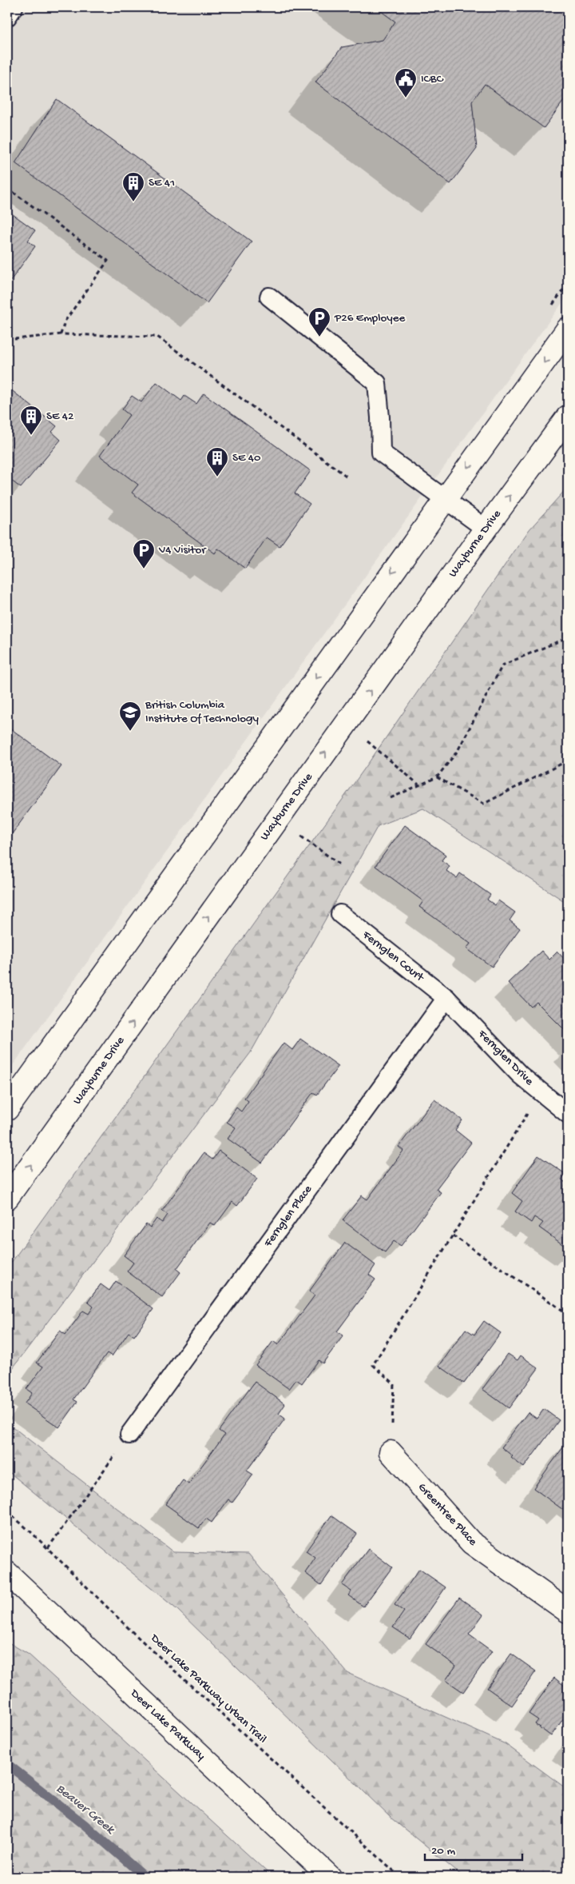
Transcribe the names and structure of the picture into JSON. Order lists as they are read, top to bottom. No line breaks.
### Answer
{"streets":{"street":["Wayburne Drive","Greentree Place","Deer Lake Parkway"],"lane":["Fernglen Court","Fernglen Drive","Fernglen Place"],"path":["Deer Lake Parkway Urban Trail"]},"crossings":[["Fernglen Court","Fernglen Drive"],["Fernglen Court","Fernglen Place"],["Fernglen Drive","Fernglen Place"]],"water":["Beaver Creek"],"places":{"public building":["ICBC"],"building":["SE 41","SE 42","SE 40"],"parking":["P26 Employee","V4 Visitor"],"school or university":["British Columbia Institute Of Technology"]},"scale_bar":"20 m"}
